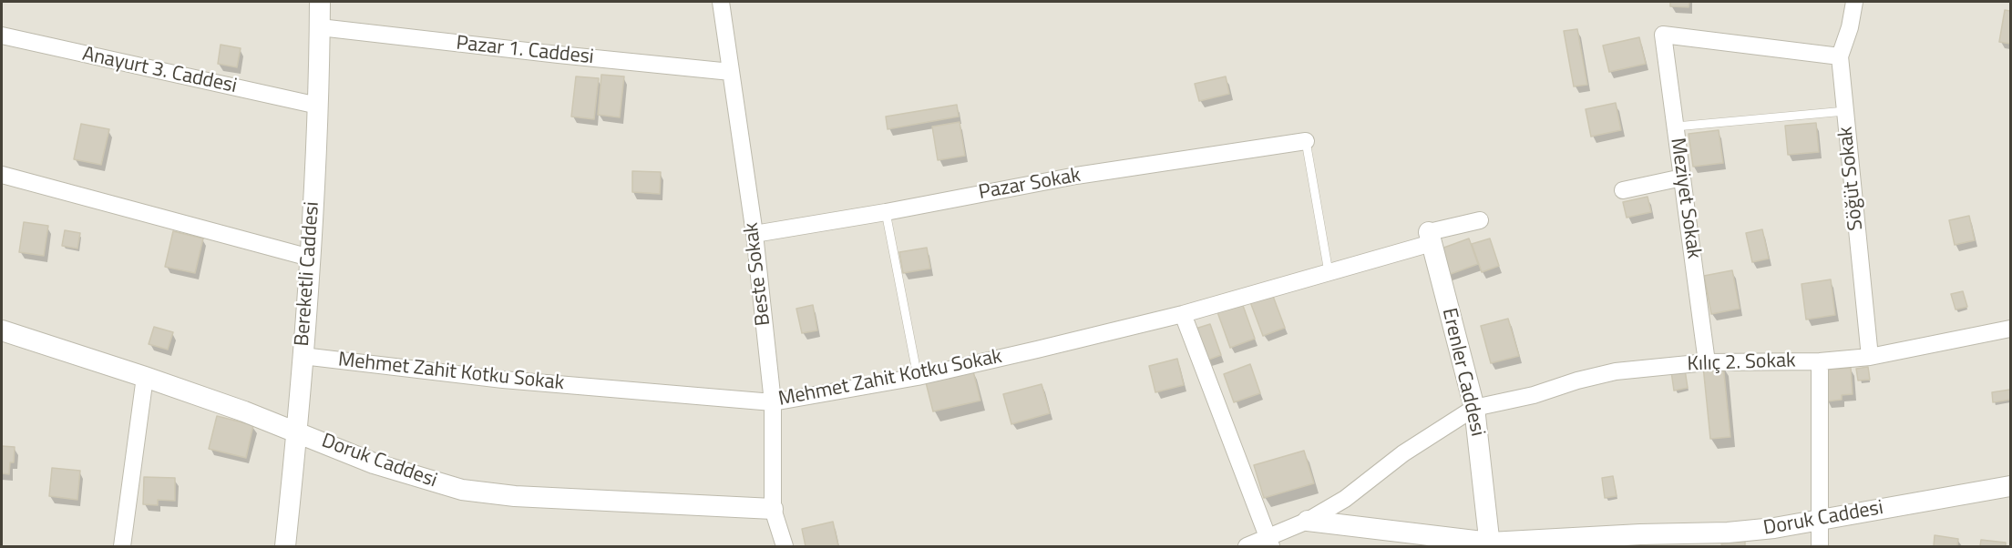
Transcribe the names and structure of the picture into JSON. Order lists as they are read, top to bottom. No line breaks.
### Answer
{"streets":{"street":["Pazar 1. Caddesi","Anayurt 3. Caddesi","Söğüt Sokak","Pazar Sokak","Meziyet Sokak","Bereketli Caddesi","Beste Sokak","Kılıç 2. Sokak","Mehmet Zahit Kotku Sokak","Erenler Caddesi","Doruk Caddesi"]},"crossings":[["Pazar 1. Caddesi","Bereketli Caddesi"],["Pazar 1. Caddesi","Beste Sokak"],["Anayurt 3. Caddesi","Bereketli Caddesi"],["Söğüt Sokak","Meziyet Sokak"],["Söğüt Sokak","Kılıç 2. Sokak"],["Pazar Sokak","Beste Sokak"],["Meziyet Sokak","Kılıç 2. Sokak"],["Bereketli Caddesi","Mehmet Zahit Kotku Sokak"],["Bereketli Caddesi","Doruk Caddesi"],["Beste Sokak","Mehmet Zahit Kotku Sokak"],["Beste Sokak","Doruk Caddesi"],["Kılıç 2. Sokak","Erenler Caddesi"],["Mehmet Zahit Kotku Sokak","Erenler Caddesi"],["Erenler Caddesi","Doruk Caddesi"]]}
